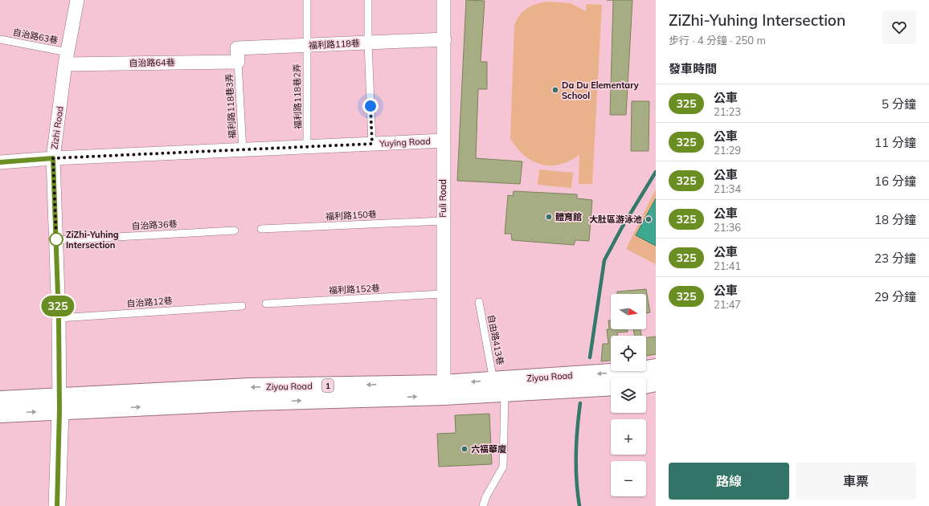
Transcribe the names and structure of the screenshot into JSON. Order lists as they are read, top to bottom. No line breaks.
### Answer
{"streets":{"main road":["Ziyou Road","1"],"street":["福利路118巷","自治路64巷","Zizhi Road","Yuying Road","Fuli Road"],"lane":["自治路63巷","福利路118巷2弄","福利路118巷3弄","福利路150巷","自治路36巷","福利路152巷","自治路12巷","自由路413巷"]},"crossings":[["自治路63巷","自治路64巷"],["自治路63巷","Zizhi Road"],["福利路118巷","自治路64巷"],["福利路118巷","福利路118巷2弄"],["福利路118巷","福利路118巷3弄"],["福利路118巷","Fuli Road"],["自治路64巷","福利路118巷3弄"],["自治路64巷","Zizhi Road"],["福利路118巷2弄","Yuying Road"],["福利路118巷3弄","Yuying Road"],["Zizhi Road","Yuying Road"],["Zizhi Road","自治路36巷"],["Zizhi Road","自治路12巷"],["Zizhi Road","Ziyou Road"],["Yuying Road","Fuli Road"],["Fuli Road","福利路150巷"],["Fuli Road","福利路152巷"],["Fuli Road","Ziyou Road"],["自由路413巷","Ziyou Road"]],"places":["Da Du Elementary School","體育館","大肚區游泳池","ZiZhi-Yuhing Intersection","六福華廈"],"lines":["bus line 325"],"north":"right","page":{"on_map":"325","heading":[["ZiZhi-Yuhing Intersection","步行 · 4 分鐘 · 250 m"],"發車時間"],"list":[{"mark":"325","name":"公車","note":"21:23","value":"5 分鐘"},{"mark":"325","name":"公車","note":"21:29","value":"11 分鐘"},{"mark":"325","name":"公車","note":"21:34","value":"16 分鐘"},{"mark":"325","name":"公車","note":"21:36","value":"18 分鐘"},{"mark":"325","name":"公車","note":"21:41","value":"23 分鐘"},{"mark":"325","name":"公車","note":"21:47","value":"29 分鐘"}],"map_buttons":["+","−"],"buttons":["路線","車票"]}}
